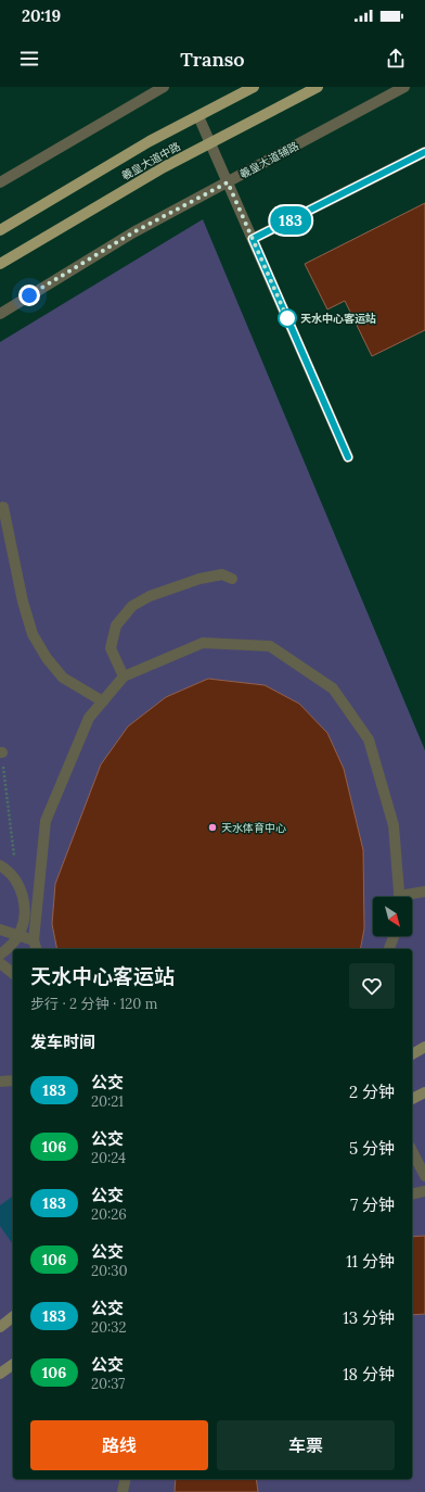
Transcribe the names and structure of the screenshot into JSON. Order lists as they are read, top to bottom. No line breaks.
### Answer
{"streets":{"main road":["羲皇大道中路"],"street":["羲皇大道辅路"]},"places":["天水中心客运站","天水体育中心"],"lines":["bus line 183"],"north":"bottom right","page":{"status":"20:19","header":"Transo","on_map":"183","heading":[["天水中心客运站","步行 · 2 分钟 · 120 m"],"发车时间"],"list":[{"mark":"183","name":"公交","note":"20:21","value":"2 分钟"},{"mark":"106","name":"公交","note":"20:24","value":"5 分钟"},{"mark":"183","name":"公交","note":"20:26","value":"7 分钟"},{"mark":"106","name":"公交","note":"20:30","value":"11 分钟"},{"mark":"183","name":"公交","note":"20:32","value":"13 分钟"},{"mark":"106","name":"公交","note":"20:37","value":"18 分钟"}],"buttons":["路线","车票"]}}
